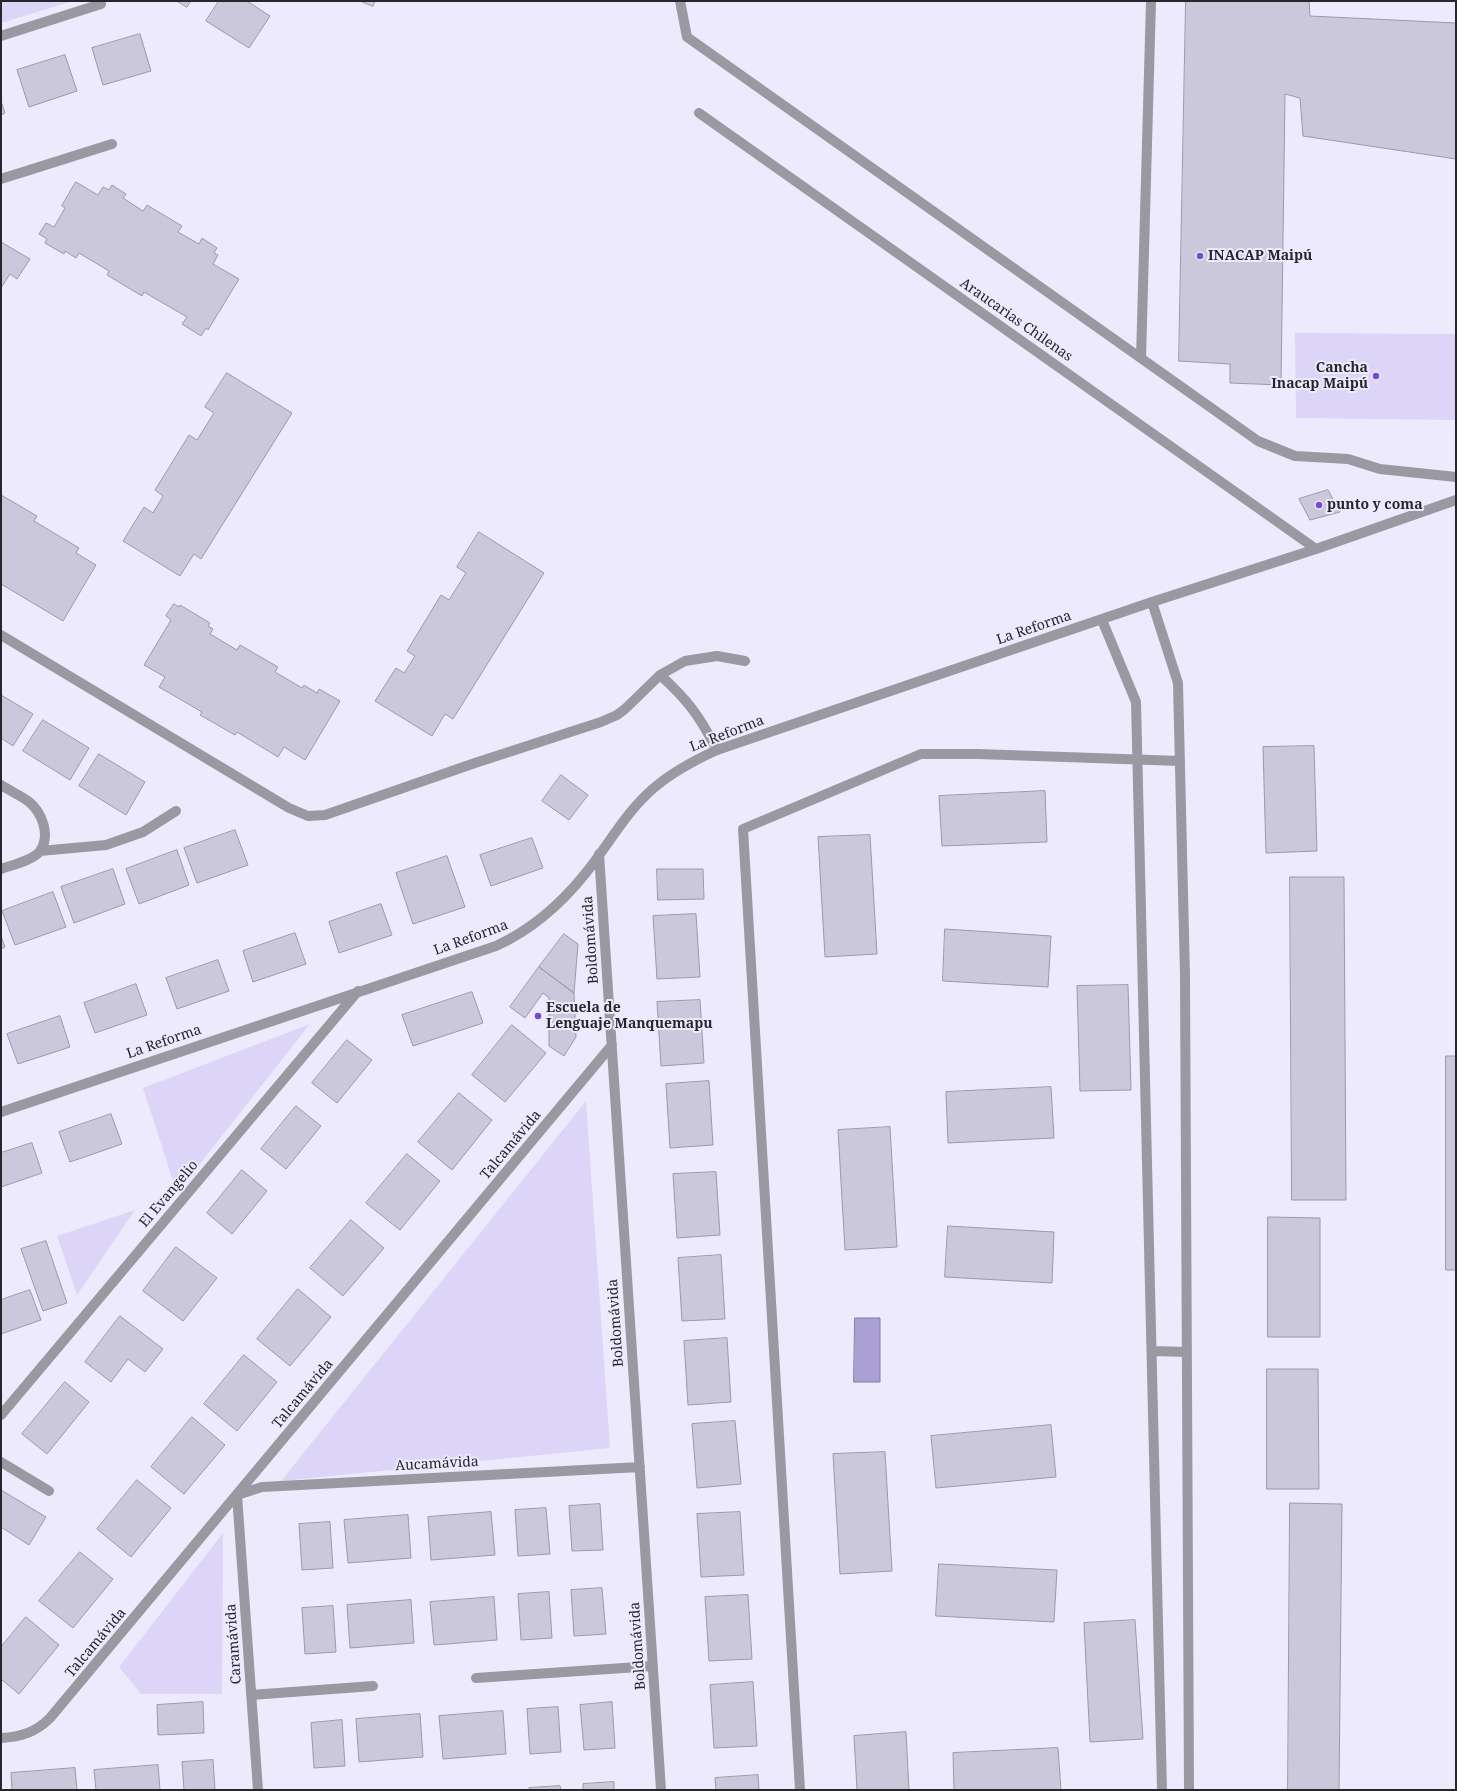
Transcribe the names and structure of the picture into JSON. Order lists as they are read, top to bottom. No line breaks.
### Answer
{"streets":{"street":["Araucarias Chilenas","La Reforma","Boldomávida","Talcamávida","El Evangelio","Aucamávida","Caramávida"]},"crossings":[["Araucarias Chilenas","La Reforma"],["La Reforma","Boldomávida"],["La Reforma","El Evangelio"],["Boldomávida","Talcamávida"],["Boldomávida","Aucamávida"],["Talcamávida","Aucamávida"],["Talcamávida","Caramávida"],["Aucamávida","Caramávida"]],"places":["INACAP Maipú","Cancha Inacap Maipú","punto y coma","Escuela de Lenguaje Manquemapu"]}
